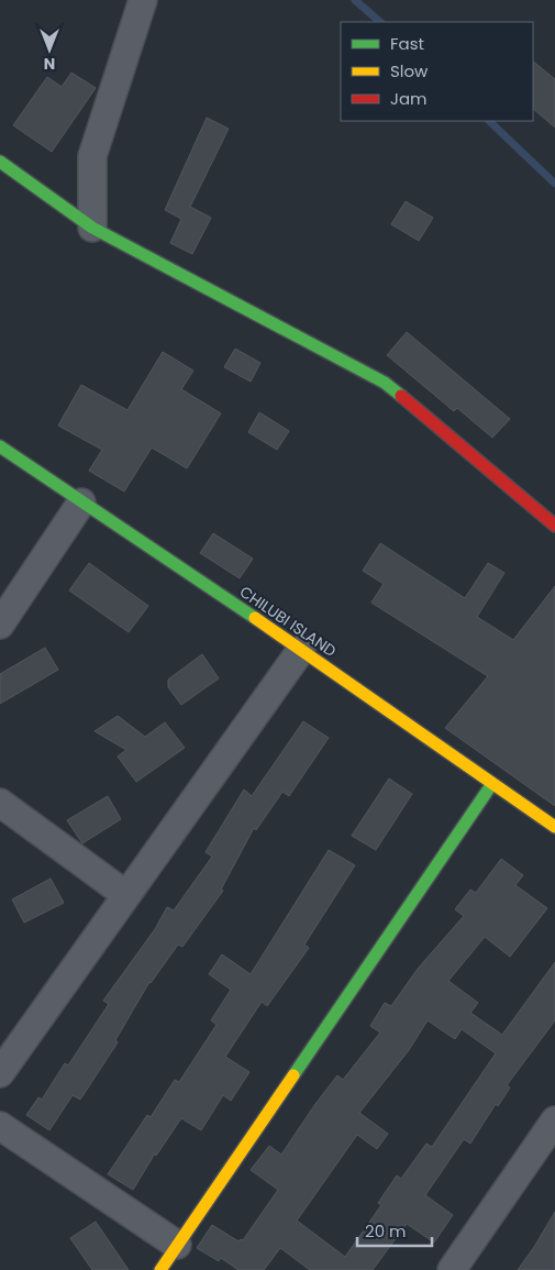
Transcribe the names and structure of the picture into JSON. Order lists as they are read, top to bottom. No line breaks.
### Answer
{"streets":{"street":["CHILUBI ISLAND"]},"legend":["Fast","Slow","Jam"],"scale_bar":"20 m","north":"bottom"}
